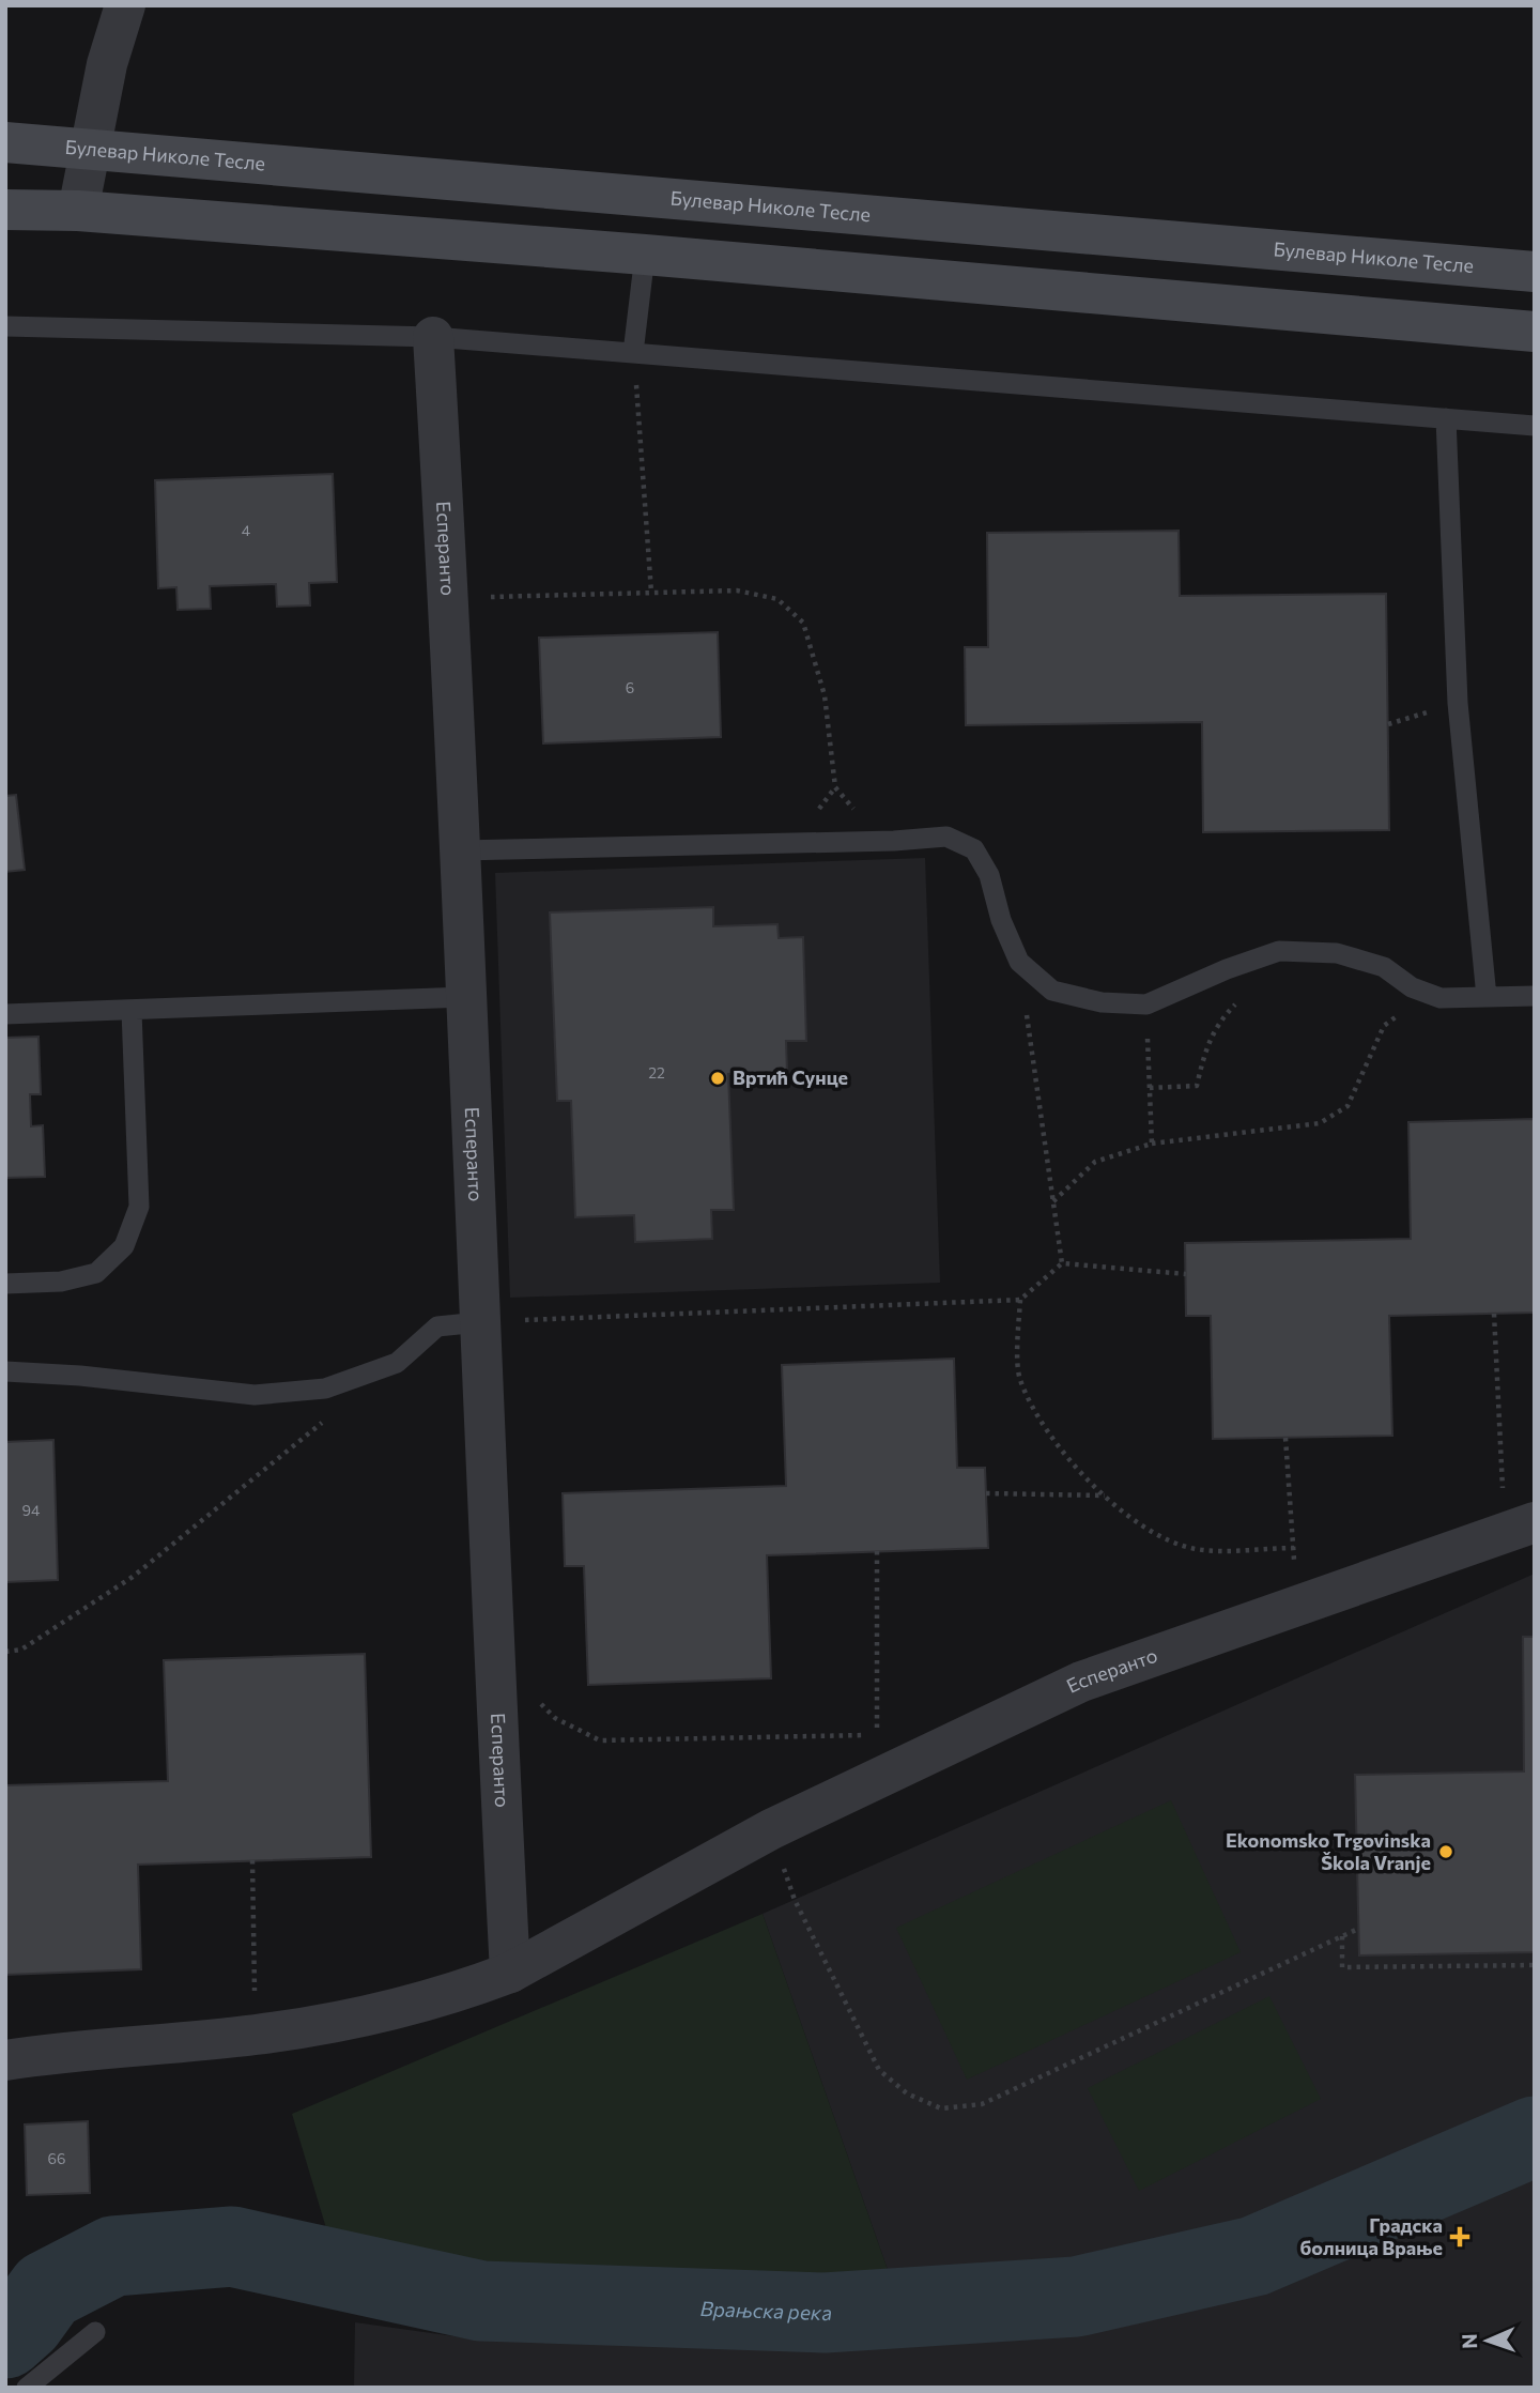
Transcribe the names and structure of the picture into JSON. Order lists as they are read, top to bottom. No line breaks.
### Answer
{"streets":{"main road":["Булевар Николе Тесле"],"street":["Есперанто"]},"water":["Врањска река"],"places":{"other":["Вртић Сунце","Ekonomsko Trgovinska Škola Vranje"],"health":["Градска болница Врање"]},"house_numbers":["4","6","22","94","66"],"north":"left"}
